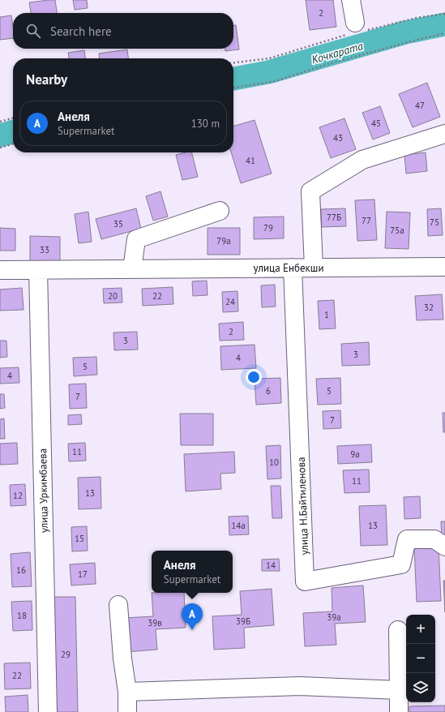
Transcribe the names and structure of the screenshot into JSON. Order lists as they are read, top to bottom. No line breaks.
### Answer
{"streets":{"street":["улица Енбекши","улица Уркимбаева","улица Н.Байтиленова"]},"crossings":[["улица Енбекши","улица Уркимбаева"],["улица Енбекши","улица Н.Байтиленова"]],"water":["Кочкарата"],"house_numbers":["2","47","45","43","41","77Б","77","75","35","79","75а","79а","33","20","22","24","32","1","2","3","3","4","5","4","6","5","7","7","11","9а","10","11","13","12","14а","13","15","14","16","17","18","39а","39Б","39в","29","22"],"page":{"search":"Search here","heading":"Nearby","list":[{"mark":"A","name":"Анеля","note":"Supermarket","value":"130 m"}],"popup":["Анеля","Supermarket"],"pins":"A","map_buttons":["+","−"]}}
